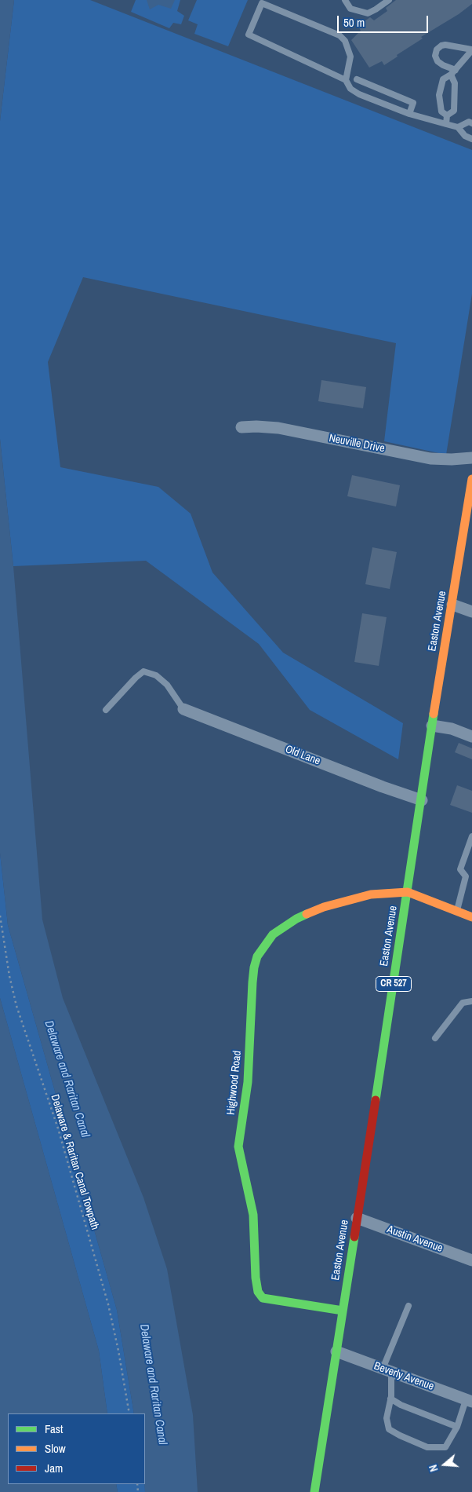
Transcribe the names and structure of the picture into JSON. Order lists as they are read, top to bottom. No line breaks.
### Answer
{"streets":{"main road":["Easton Avenue","CR 527","Highwood Road"],"street":["Neuville Drive","Old Lane","Austin Avenue","Beverly Avenue"],"path":["Delaware & Raritan Canal Towpath"]},"crossings":[["Easton Avenue","Old Lane"],["Easton Avenue","Highwood Road"],["Easton Avenue","Austin Avenue"],["Easton Avenue","Beverly Avenue"]],"water":["Delaware and Raritan Canal"],"legend":["Fast","Slow","Jam"],"scale_bar":"50 m","north":"left"}
